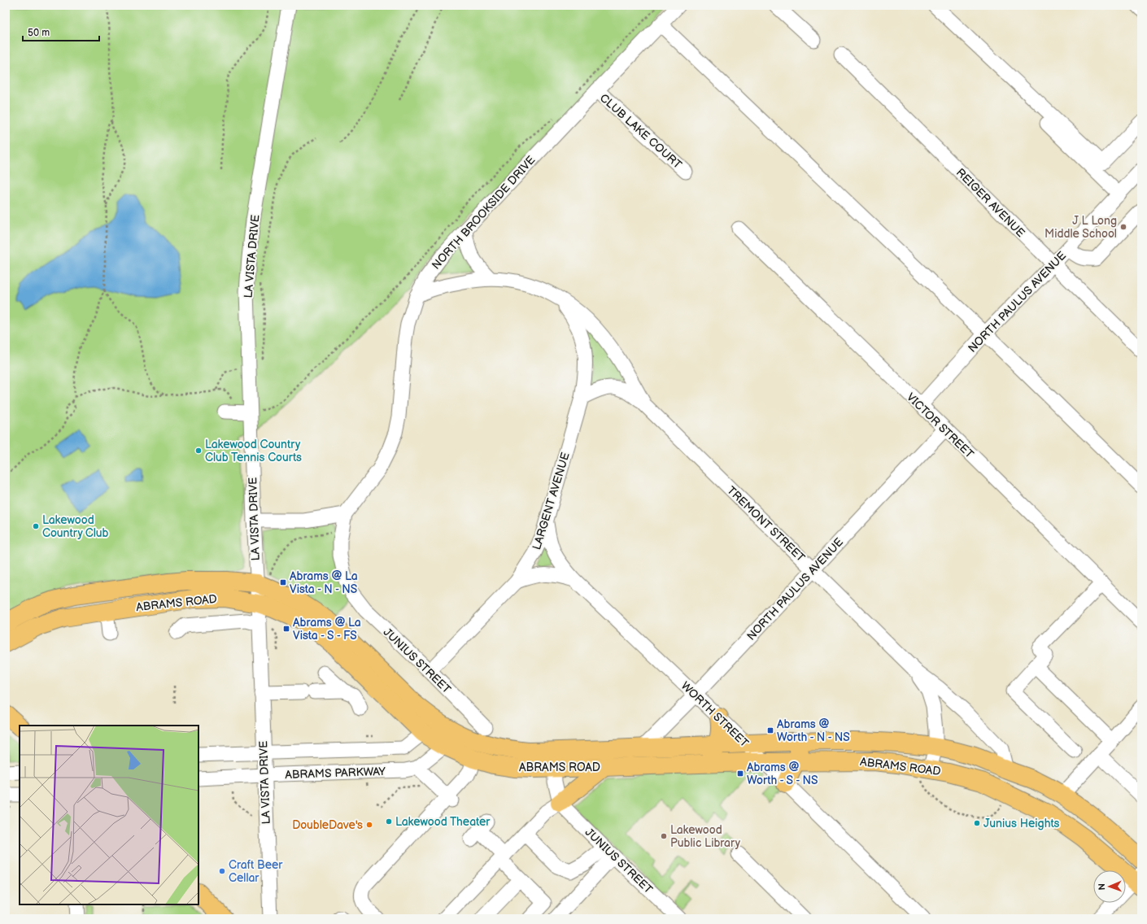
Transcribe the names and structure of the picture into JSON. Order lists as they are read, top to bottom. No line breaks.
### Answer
{"streets":{"main road":["ABRAMS ROAD"],"street":["CLUB LAKE COURT","REIGER AVENUE","NORTH BROOKSIDE DRIVE","LA VISTA DRIVE","NORTH PAULUS AVENUE","VICTOR STREET","LARGENT AVENUE","TREMONT STREET","JUNIUS STREET","WORTH STREET","ABRAMS PARKWAY"]},"crossings":[["CLUB LAKE COURT","NORTH BROOKSIDE DRIVE"],["REIGER AVENUE","NORTH PAULUS AVENUE"],["NORTH BROOKSIDE DRIVE","TREMONT STREET"],["NORTH BROOKSIDE DRIVE","JUNIUS STREET"],["LA VISTA DRIVE","ABRAMS ROAD"],["LA VISTA DRIVE","ABRAMS PARKWAY"],["NORTH PAULUS AVENUE","VICTOR STREET"],["NORTH PAULUS AVENUE","TREMONT STREET"],["NORTH PAULUS AVENUE","ABRAMS ROAD"],["NORTH PAULUS AVENUE","WORTH STREET"],["LARGENT AVENUE","TREMONT STREET"],["LARGENT AVENUE","JUNIUS STREET"],["LARGENT AVENUE","WORTH STREET"],["TREMONT STREET","ABRAMS ROAD"],["ABRAMS ROAD","WORTH STREET"]],"places":{"other":["J L Long Middle School","Lakewood Country Club Tennis Courts","Lakewood Country Club","Lakewood Theater","Junius Heights","DoubleDave's","Lakewood Public Library","Craft Beer Cellar"],"transit":["Abrams @ La Vista - N - NS","Abrams @ La Vista - S - FS","Abrams @ Worth - N - NS","Abrams @ Worth - S - NS"]},"scale_bar":"50 m","north":"left"}
